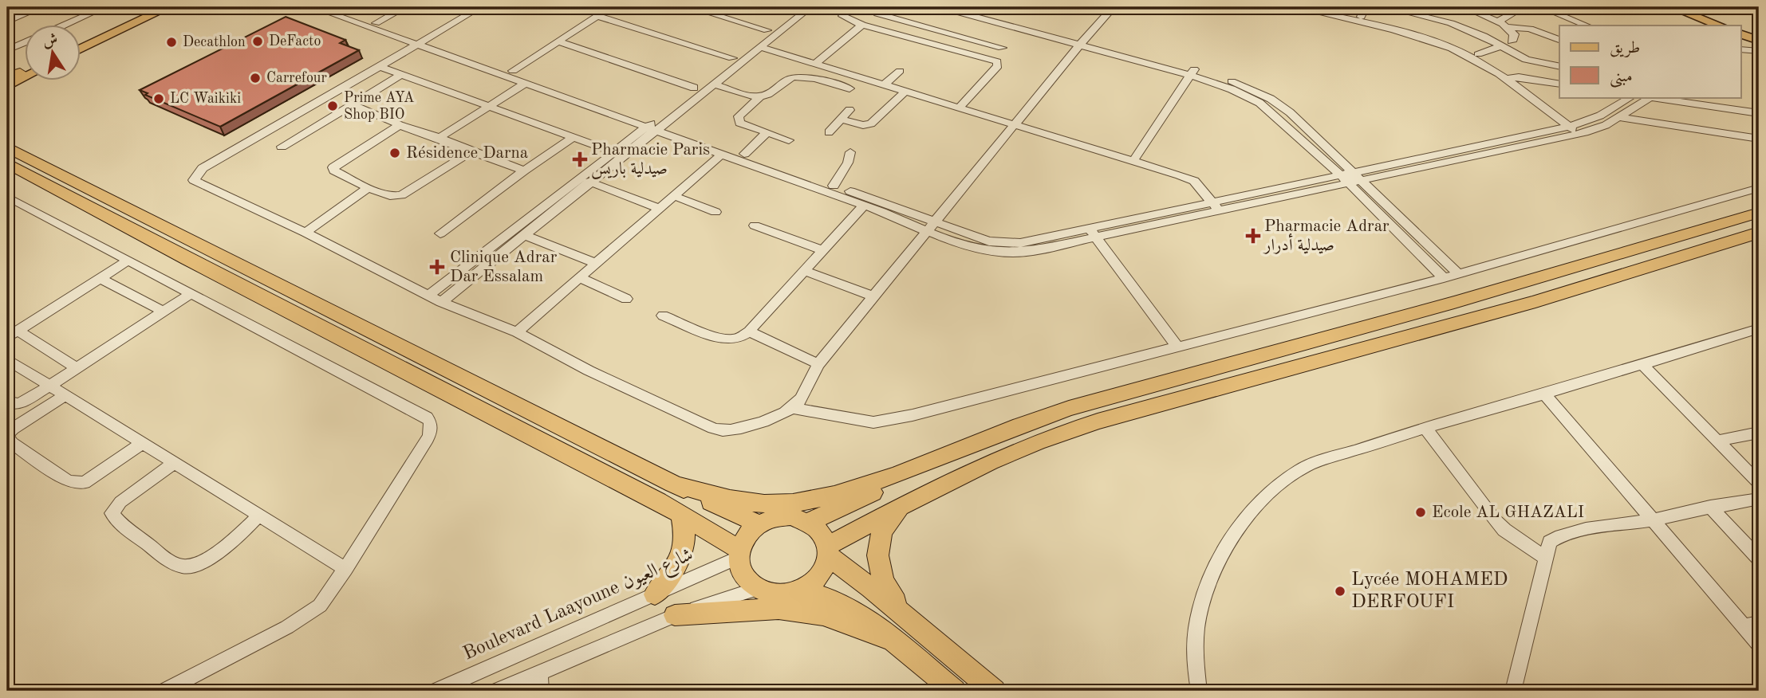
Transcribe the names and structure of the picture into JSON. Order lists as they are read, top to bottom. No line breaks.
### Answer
{"streets":{"street":["Boulevard Laayoune شارع العيون"]},"places":{"other":["DeFacto","Decathlon","Carrefour","LC Waikiki","Prime AYA Shop BIO","Résidence Darna","Ecole AL GHAZALI","Lycée MOHAMED DERFOUFI"],"health":["Pharmacie Paris صيدلية باريس","Pharmacie Adrar صيدلية أدرار","Clinique Adrar Dar Essalam"]},"legend":["طريق","مبنى"],"north":"top"}
